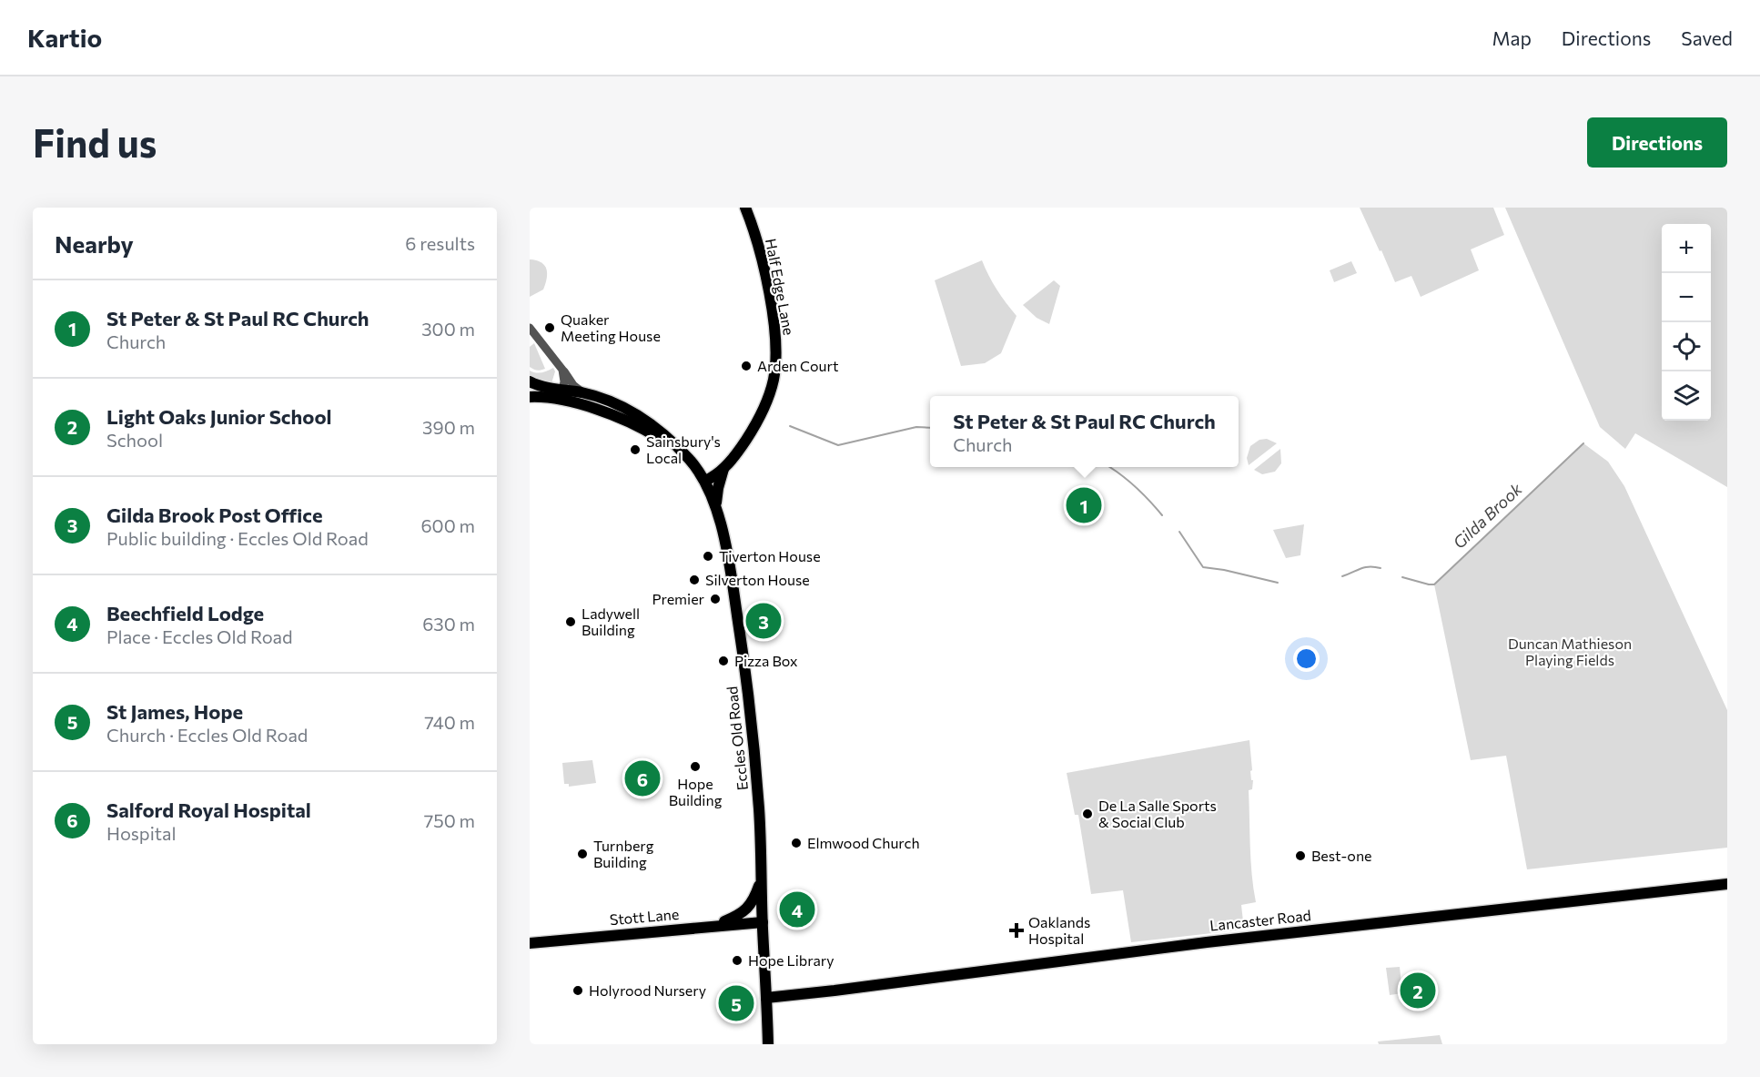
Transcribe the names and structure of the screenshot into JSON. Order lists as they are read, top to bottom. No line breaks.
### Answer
{"streets":{"main road":["Half Edge Lane","Eccles Old Road","Stott Lane","Lancaster Road"]},"crossings":[["Half Edge Lane","Eccles Old Road"],["Eccles Old Road","Stott Lane"],["Eccles Old Road","Lancaster Road"]],"water":["Gilda Brook"],"parks":["Duncan Mathieson Playing Fields"],"places":{"other":["Quaker Meeting House","Arden Court","Sainsbury's Local","Tiverton House","Silverton House","Premier","Ladywell Building","Pizza Box","Hope Building","De La Salle Sports & Social Club","Elmwood Church","Turnberg Building","Best-one","Hope Library","Holyrood Nursery"],"health":["Oaklands Hospital"]},"page":{"header":"Kartio","nav":["Map","Directions","Saved"],"buttons":"Directions","title":"Find us","heading":["Nearby","6 results"],"map_buttons":["+","−"],"list":[{"mark":"1","name":"St Peter & St Paul RC Church","note":"Church","value":"300 m"},{"mark":"2","name":"Light Oaks Junior School","note":"School","value":"390 m"},{"mark":"3","name":"Gilda Brook Post Office","note":"Public building · Eccles Old Road","value":"600 m"},{"mark":"4","name":"Beechfield Lodge","note":"Place · Eccles Old Road","value":"630 m"},{"mark":"5","name":"St James, Hope","note":"Church · Eccles Old Road","value":"740 m"},{"mark":"6","name":"Salford Royal Hospital","note":"Hospital","value":"750 m"}],"popup":["St Peter & St Paul RC Church","Church"],"pins":["1","3","6","4","2","5"]}}
